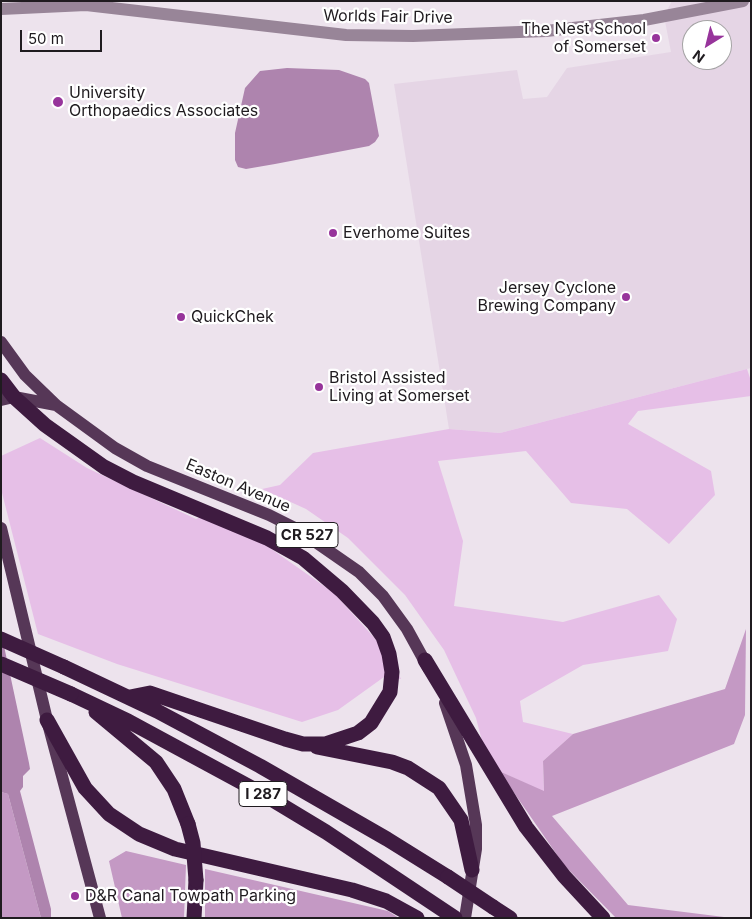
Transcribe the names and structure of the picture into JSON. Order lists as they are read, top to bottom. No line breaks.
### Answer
{"streets":{"highway":["I 287"],"main road":["Easton Avenue","CR 527"],"street":["Worlds Fair Drive"]},"places":["The Nest School of Somerset","University Orthopaedics Associates","Everhome Suites","Jersey Cyclone Brewing Company","QuickChek","Bristol Assisted Living at Somerset","D&R Canal Towpath Parking"],"scale_bar":"50 m","north":"bottom left"}
